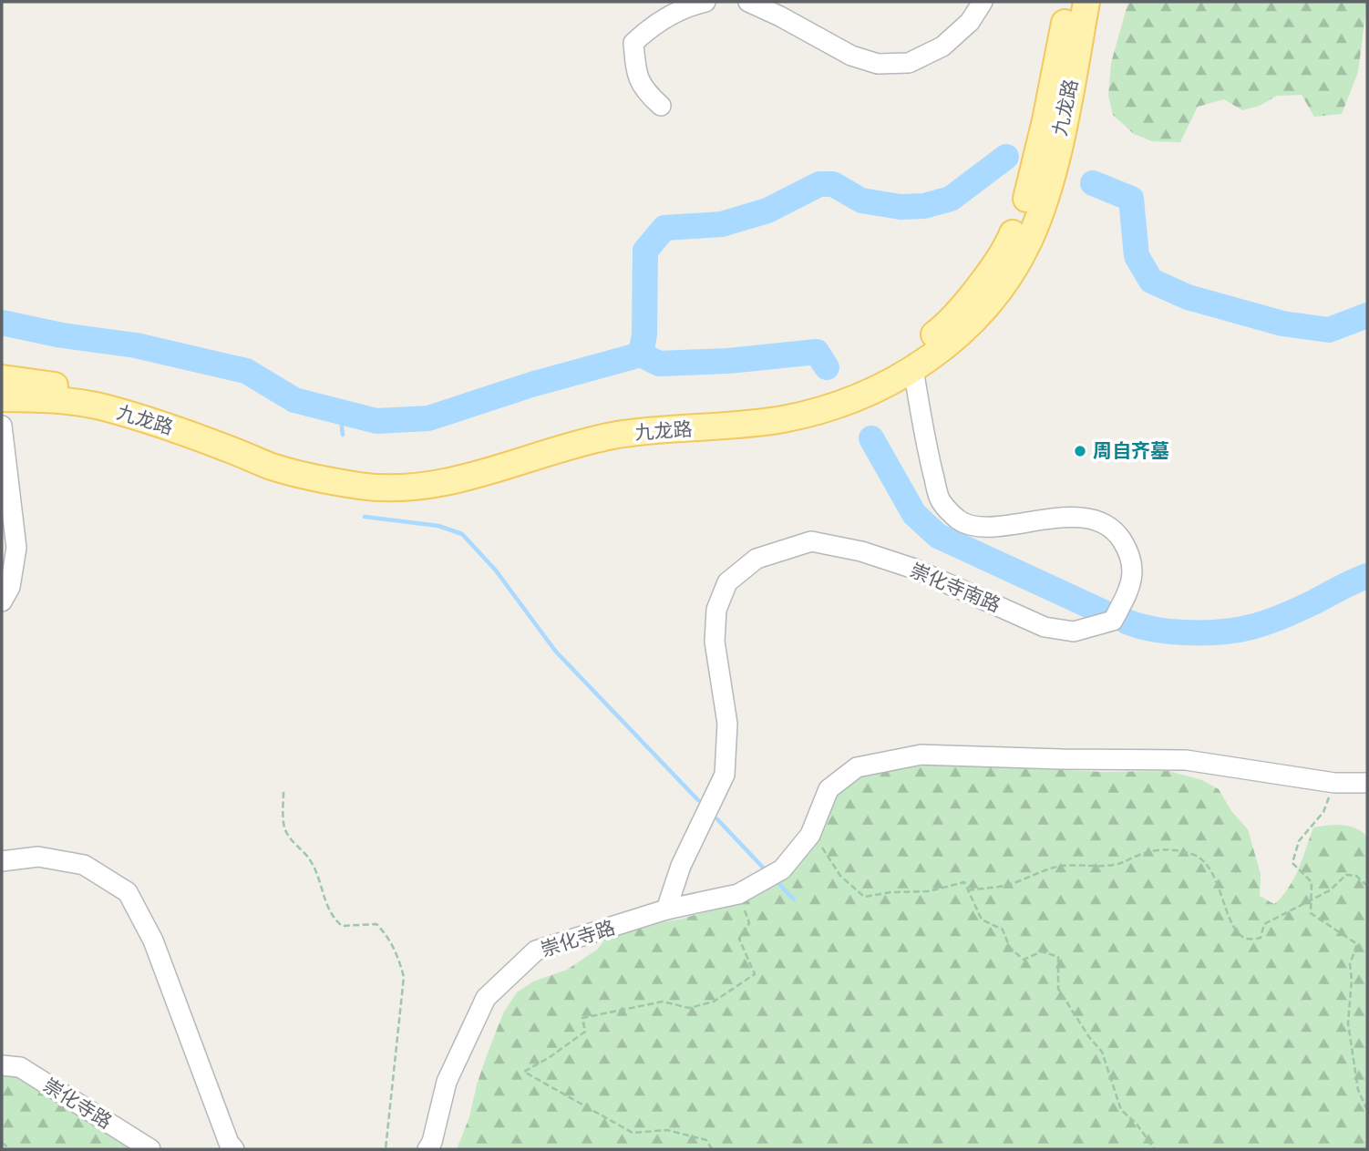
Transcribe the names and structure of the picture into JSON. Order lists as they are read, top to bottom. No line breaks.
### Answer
{"streets":{"main road":["九龙路"],"street":["崇化寺南路","崇化寺路"]},"crossings":[["九龙路","崇化寺南路"],["崇化寺南路","崇化寺路"]],"places":["周自齐墓"]}
